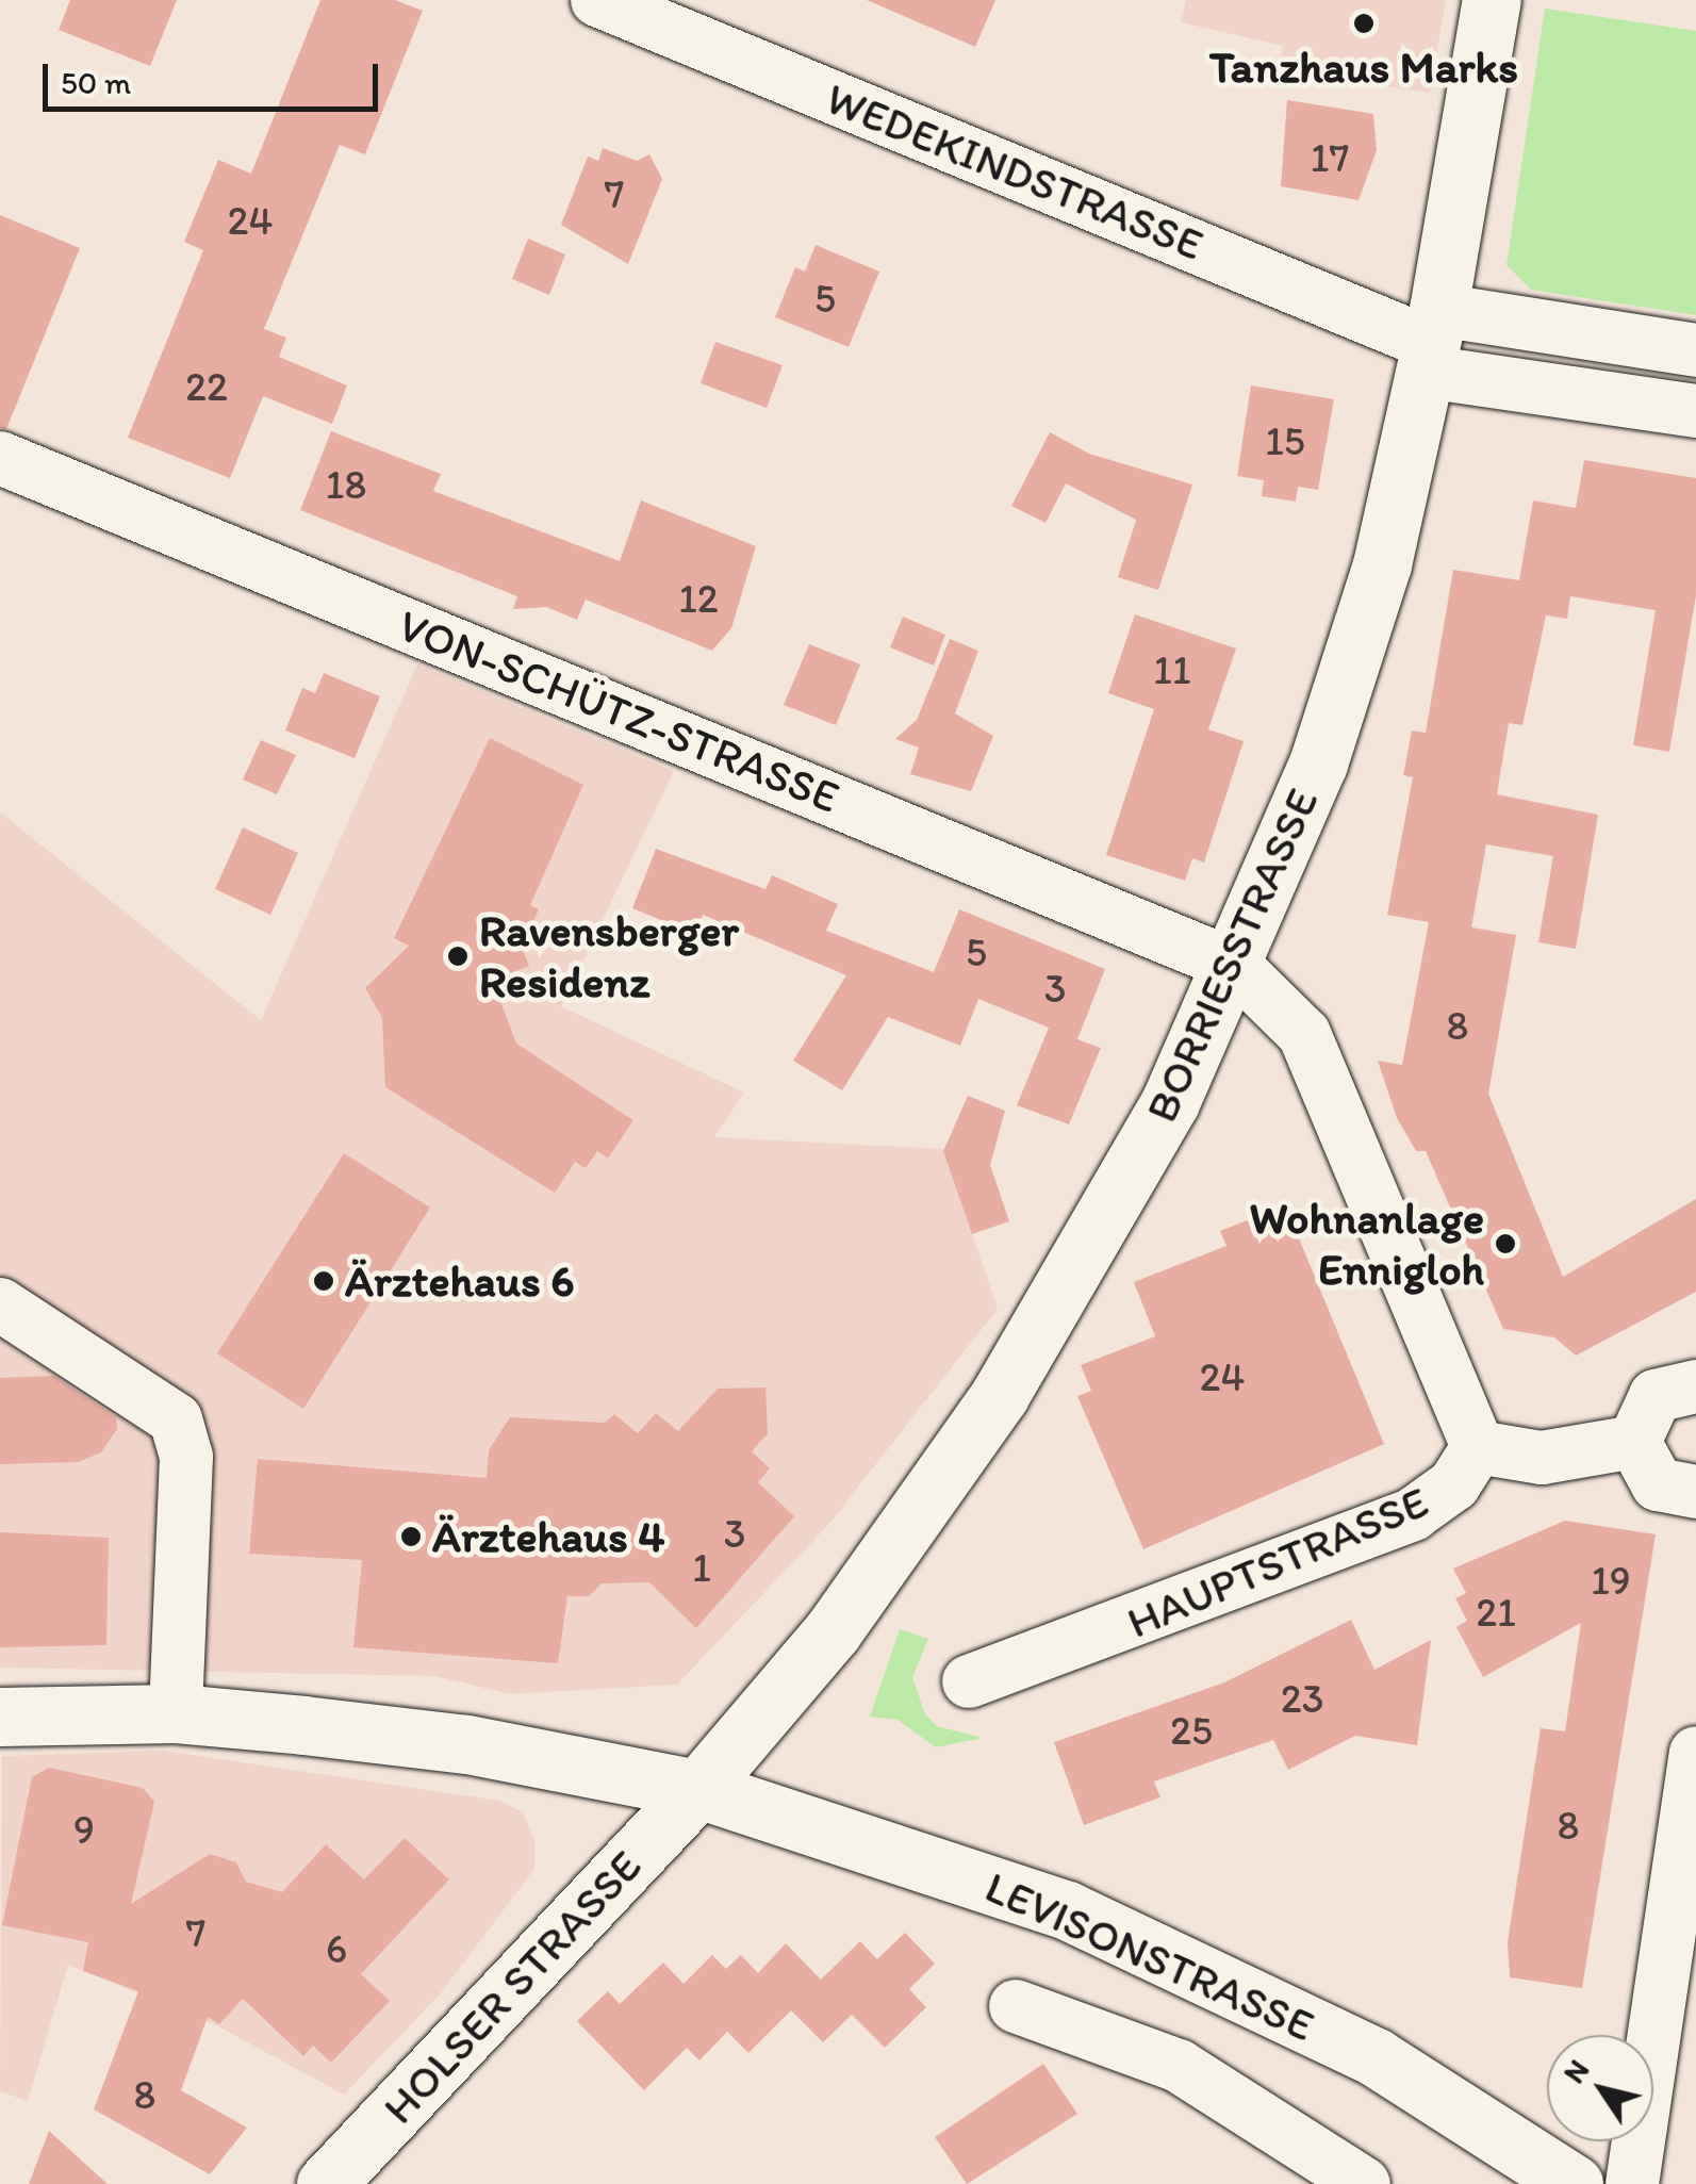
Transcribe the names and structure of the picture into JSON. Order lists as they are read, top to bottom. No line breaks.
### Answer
{"streets":{"main road":["BORRIESSTRASSE","LEVISONSTRASSE","HOLSER STRASSE"],"street":["WEDEKINDSTRASSE","VON-SCHÜTZ-STRASSE","HAUPTSTRASSE"]},"crossings":[["WEDEKINDSTRASSE","BORRIESSTRASSE"],["VON-SCHÜTZ-STRASSE","BORRIESSTRASSE"],["BORRIESSTRASSE","LEVISONSTRASSE"],["BORRIESSTRASSE","HOLSER STRASSE"],["LEVISONSTRASSE","HOLSER STRASSE"]],"places":["Tanzhaus Marks","Ravensberger Residenz","Wohnanlage Ennigloh","Ärztehaus 6","Ärztehaus 4"],"house_numbers":["17","7","24","5","22","15","18","12","11","5","3","8","24","3","1","19","21","23","25","8","9","7","6","8"],"scale_bar":"50 m","north":"top left"}
